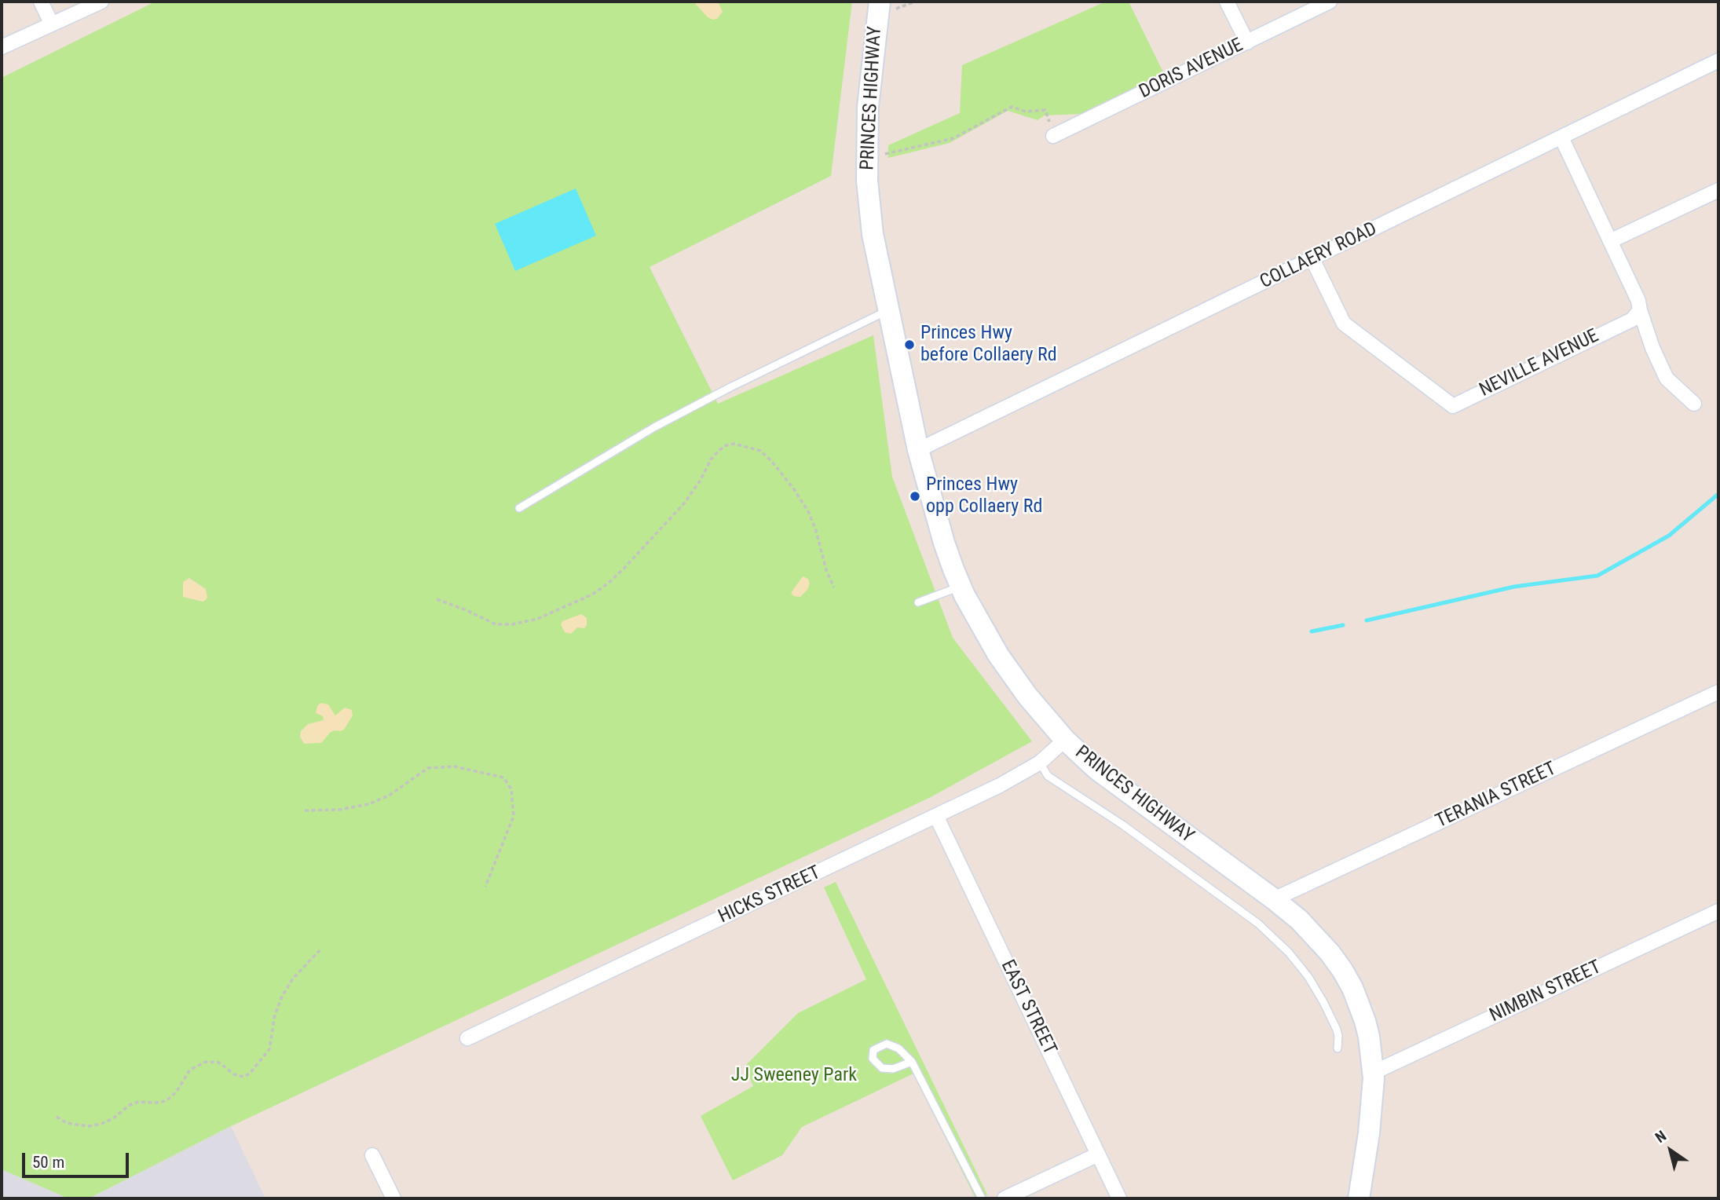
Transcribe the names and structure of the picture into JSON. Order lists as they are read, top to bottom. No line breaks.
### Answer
{"streets":{"main road":["PRINCES HIGHWAY"],"street":["DORIS AVENUE","COLLAERY ROAD","NEVILLE AVENUE","TERANIA STREET","HICKS STREET","NIMBIN STREET","EAST STREET"]},"crossings":[["PRINCES HIGHWAY","COLLAERY ROAD"],["PRINCES HIGHWAY","TERANIA STREET"],["PRINCES HIGHWAY","HICKS STREET"],["PRINCES HIGHWAY","NIMBIN STREET"],["COLLAERY ROAD","NEVILLE AVENUE"],["HICKS STREET","EAST STREET"]],"parks":["JJ Sweeney Park"],"places":["Princes Hwy before Collaery Rd","Princes Hwy opp Collaery Rd"],"scale_bar":"50 m","north":"top left"}
